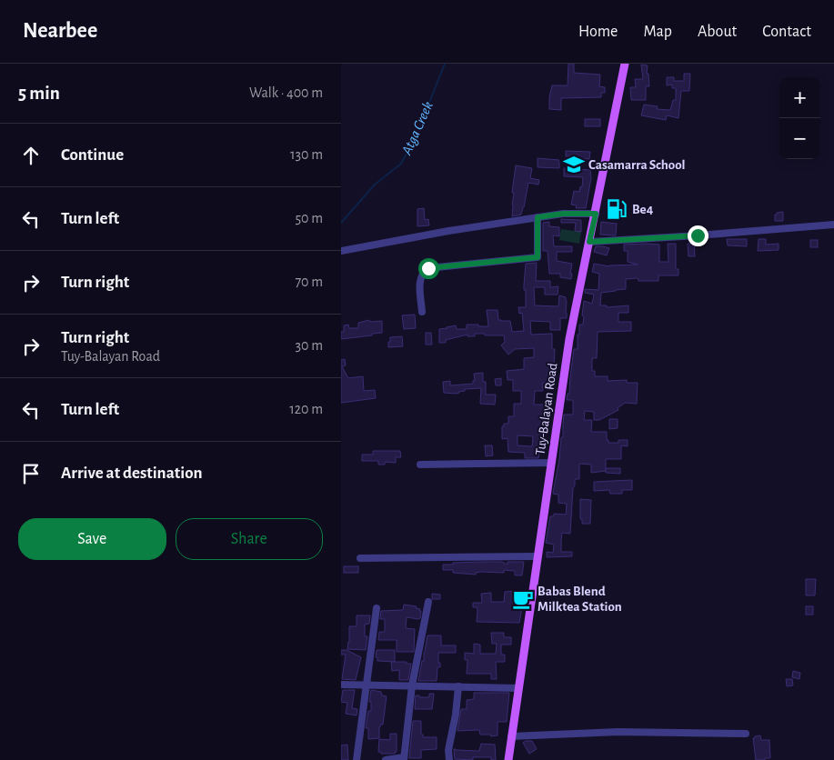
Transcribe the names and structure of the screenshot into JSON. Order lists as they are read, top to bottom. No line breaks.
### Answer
{"streets":{"main road":["Tuy-Balayan Road"]},"water":["Atga Creek"],"places":{"school or university":["Casamarra School"],"fuel station":["Be4"],"cafe":["Babas Blend Milktea Station"]},"page":{"header":"Nearbee","nav":["Home","Map","About","Contact"],"heading":["5 min","Walk · 400 m"],"map_buttons":["+","−"],"list":[["Continue","130 m"],["Turn left","50 m"],["Turn right","70 m"],["Turn right","Tuy-Balayan Road","30 m"],["Turn left","120 m"],"Arrive at destination"],"buttons":["Save","Share"]}}
